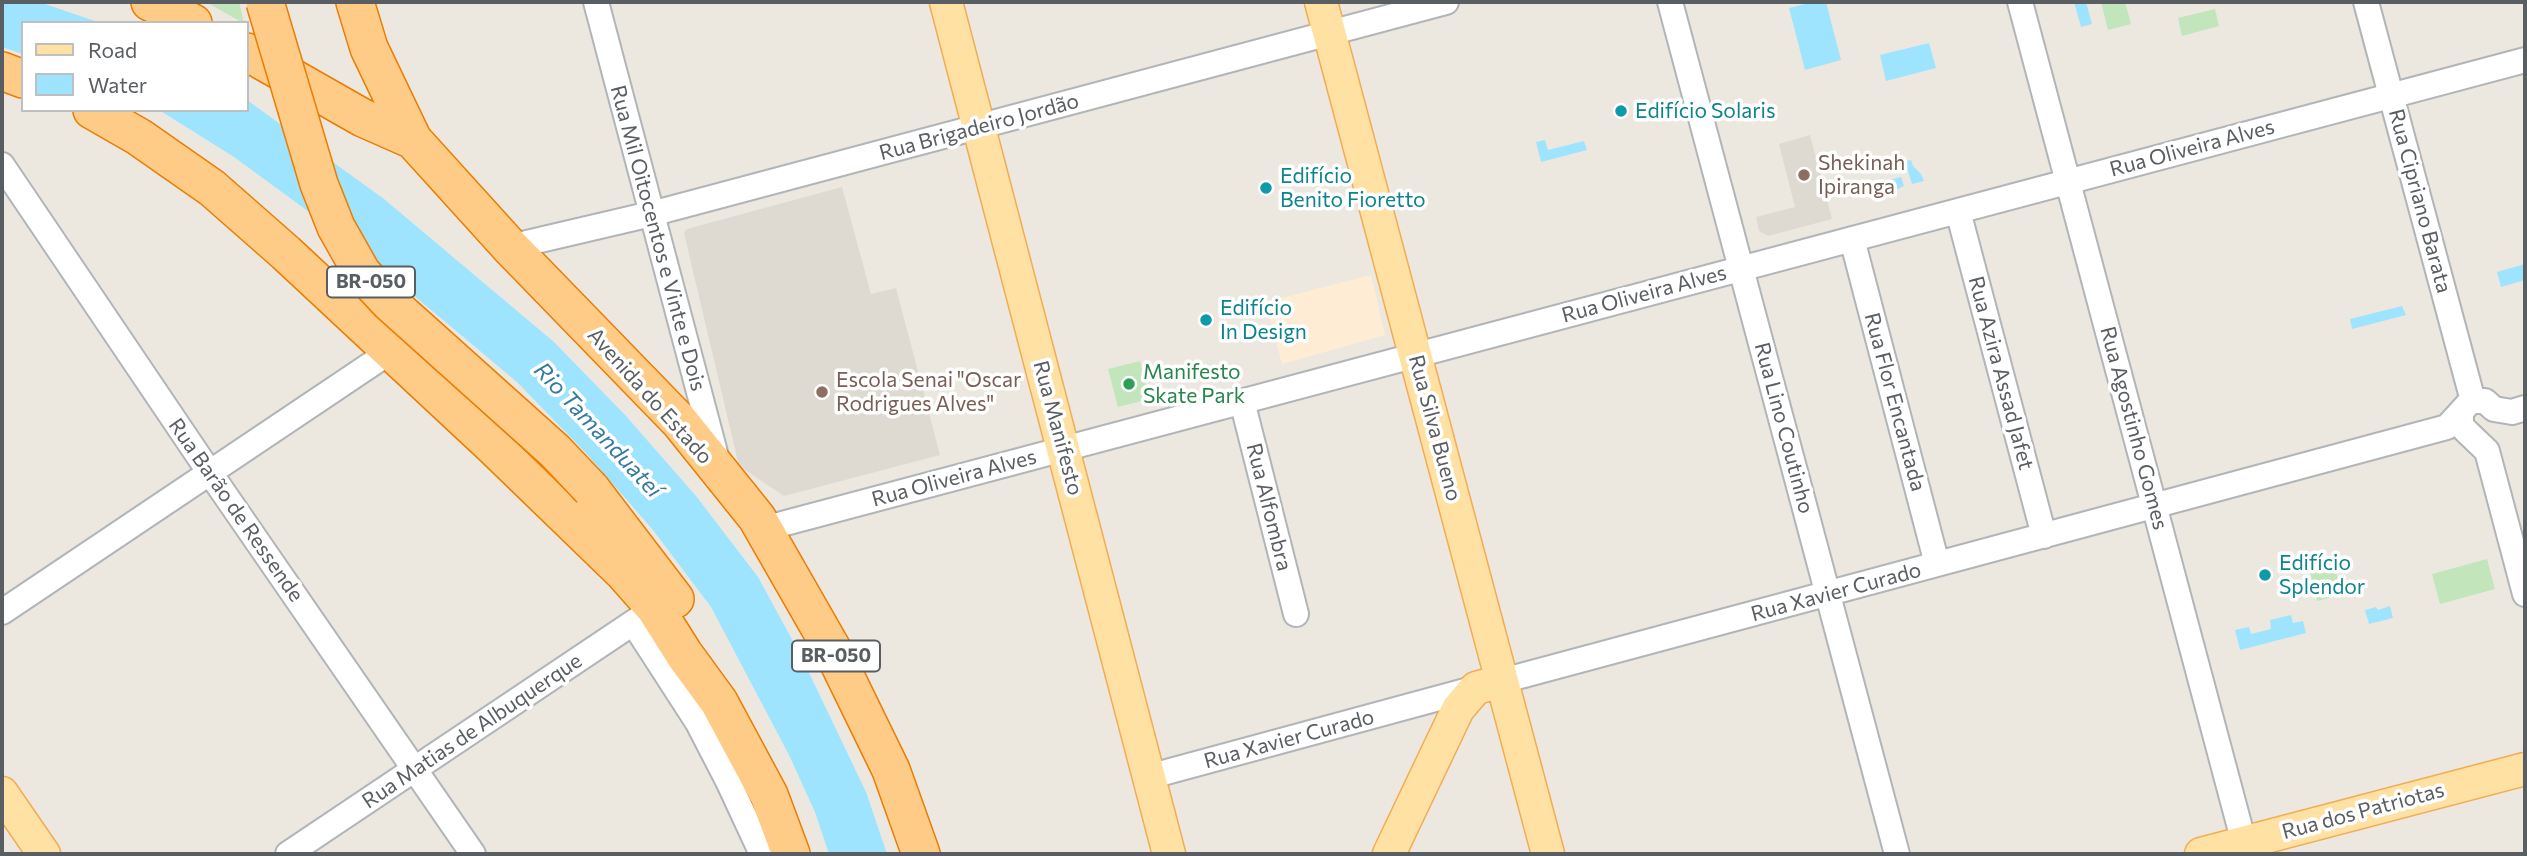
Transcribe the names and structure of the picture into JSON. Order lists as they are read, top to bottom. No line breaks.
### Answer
{"streets":{"highway":["BR-050","Avenida do Estado"],"main road":["Rua Manifesto","Rua Silva Bueno","Rua dos Patriotas"],"street":["Rua Brigadeiro Jordão","Rua Oliveira Alves","Rua Cipriano Barata","Rua Mil Oitocentos e Vinte e Dois","Rua Azira Assad Jafet","Rua Flor Encantada","Rua Lino Coutinho","Rua Agostinho Gomes","Rua Alfombra","Rua Barão de Ressende","Rua Xavier Curado","Rua Matias de Albuquerque"]},"crossings":[["Rua Brigadeiro Jordão","Rua Mil Oitocentos e Vinte e Dois"],["Rua Brigadeiro Jordão","Avenida do Estado"],["Rua Brigadeiro Jordão","Rua Manifesto"],["Rua Brigadeiro Jordão","Rua Silva Bueno"],["Rua Oliveira Alves","Rua Cipriano Barata"],["Rua Oliveira Alves","Rua Azira Assad Jafet"],["Rua Oliveira Alves","Avenida do Estado"],["Rua Oliveira Alves","Rua Flor Encantada"],["Rua Oliveira Alves","Rua Manifesto"],["Rua Oliveira Alves","Rua Silva Bueno"],["Rua Oliveira Alves","Rua Lino Coutinho"],["Rua Oliveira Alves","Rua Agostinho Gomes"],["Rua Oliveira Alves","Rua Alfombra"],["Rua Cipriano Barata","Rua Xavier Curado"],["Rua Mil Oitocentos e Vinte e Dois","Avenida do Estado"],["BR-050","Avenida do Estado"],["Rua Azira Assad Jafet","Rua Xavier Curado"],["Rua Flor Encantada","Rua Xavier Curado"],["Rua Manifesto","Rua Xavier Curado"],["Rua Silva Bueno","Rua Xavier Curado"],["Rua Lino Coutinho","Rua Xavier Curado"],["Rua Agostinho Gomes","Rua Xavier Curado"],["Rua Agostinho Gomes","Rua dos Patriotas"],["Rua Barão de Ressende","Rua Matias de Albuquerque"]],"water":["Rio Tamanduateí"],"places":["Edifício Solaris","Shekinah Ipiranga","Edifício Benito Fioretto","Edifício In Design","Manifesto Skate Park","Escola Senai \"Oscar Rodrigues Alves\"","Edifício Splendor"],"legend":["Road","Water"]}
